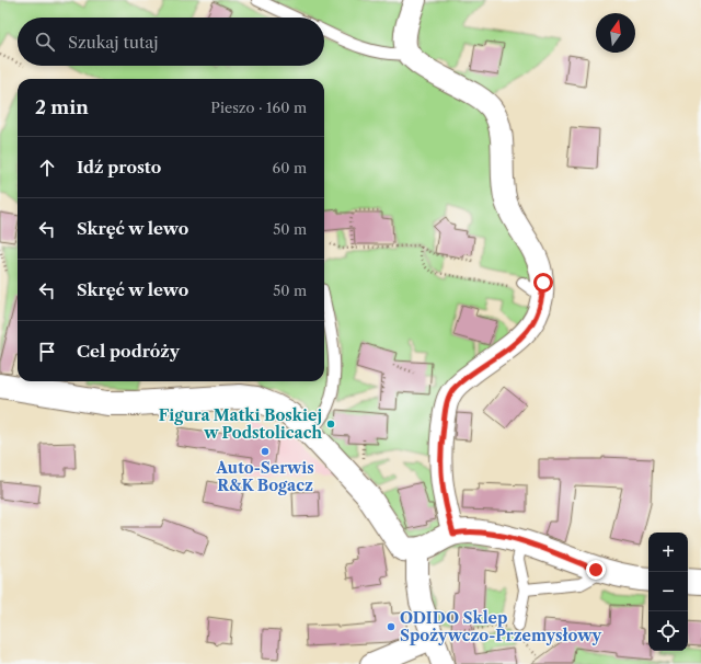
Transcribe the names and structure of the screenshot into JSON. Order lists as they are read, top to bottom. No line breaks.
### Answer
{"places":["Figura Matki Boskiej w Podstolicach","Auto-Serwis R&K Bogacz","ODIDO Sklep Spożywczo-Przemysłowy"],"north":"top","page":{"search":"Szukaj tutaj","heading":["2 min","Pieszo · 160 m"],"list":[["Idź prosto","60 m"],["Skręć w lewo","50 m"],["Skręć w lewo","50 m"],"Cel podróży"],"map_buttons":["+","−"]}}
